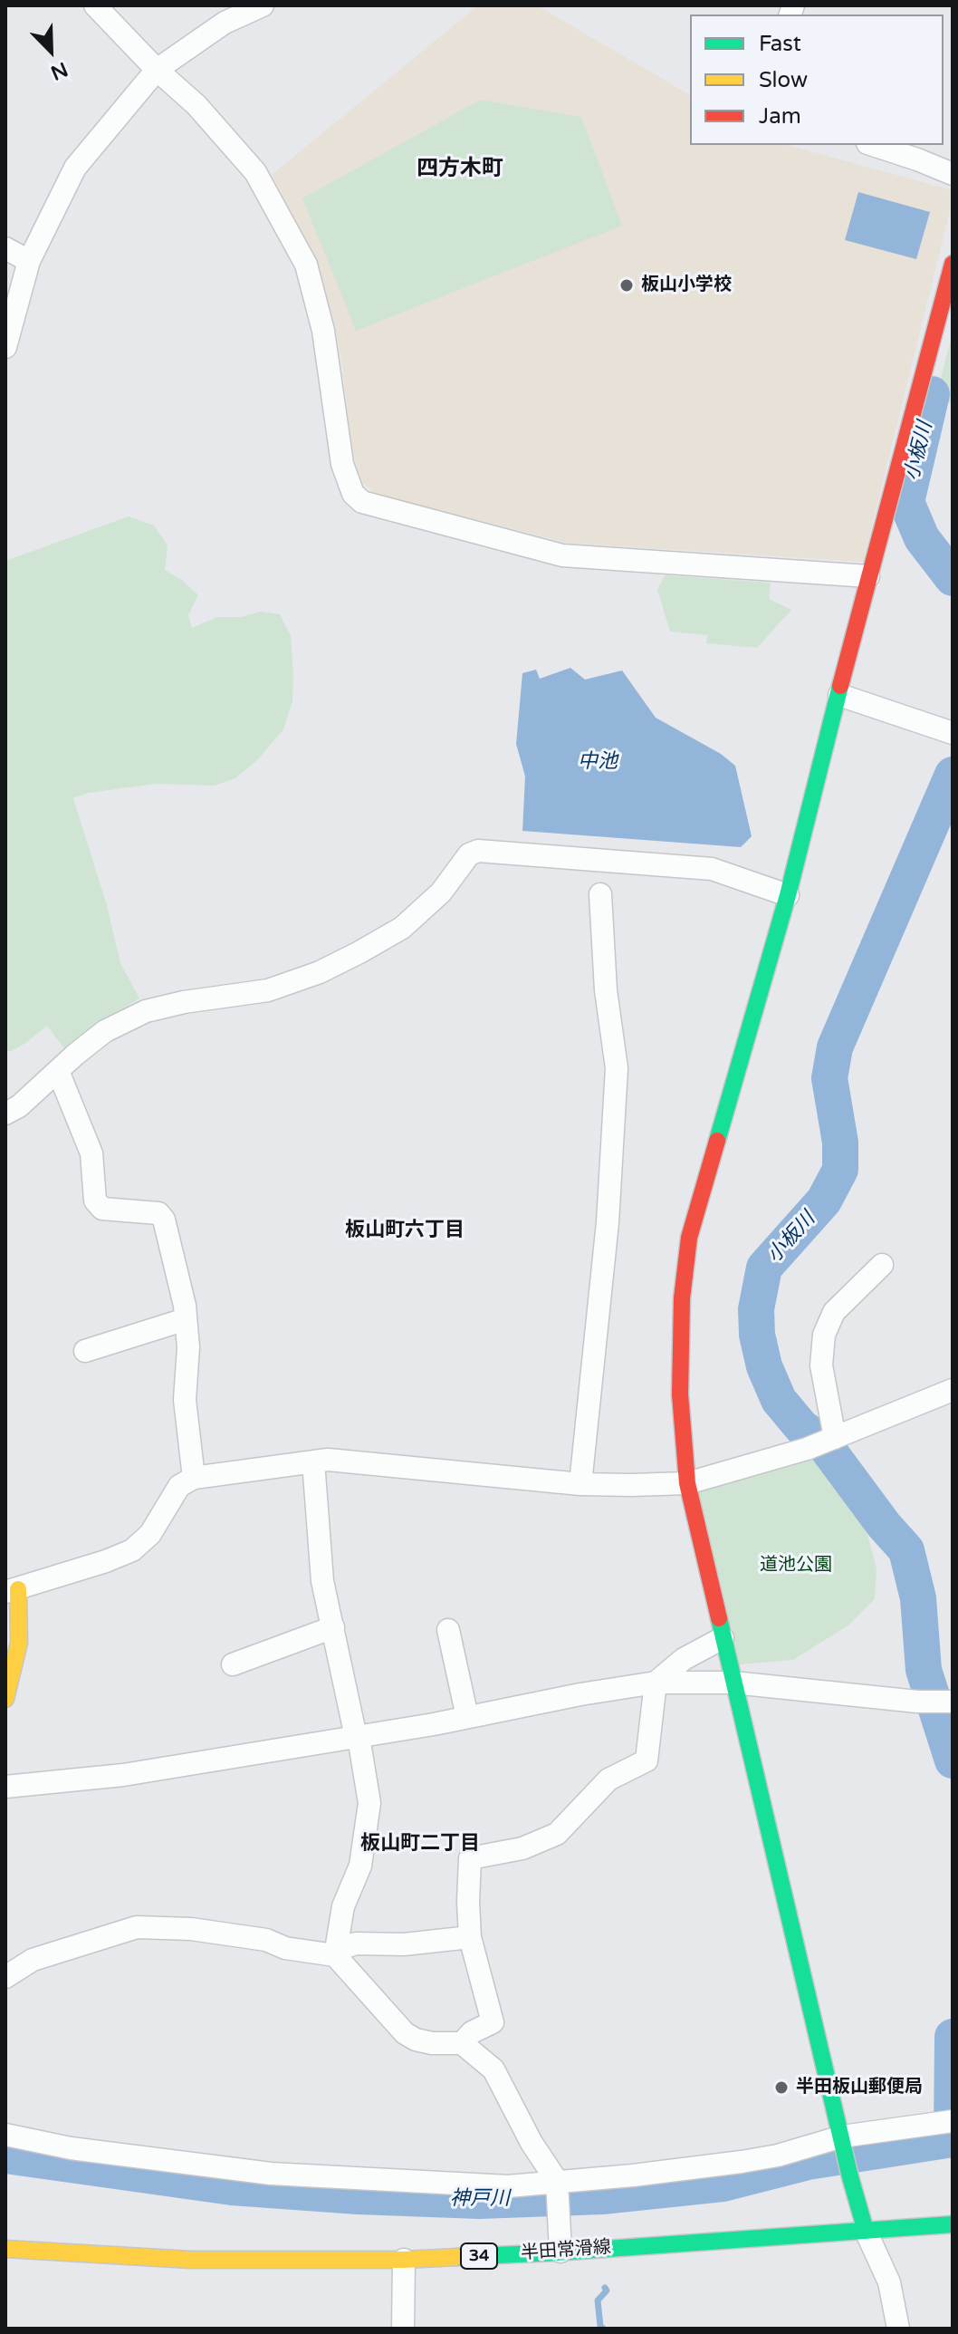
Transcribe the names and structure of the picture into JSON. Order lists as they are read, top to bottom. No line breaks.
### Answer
{"streets":{"street":["半田常滑線","34"]},"districts":["四方木町","板山町六丁目","板山町二丁目"],"water":["小板川","中池","神戸川"],"parks":["道池公園"],"places":["板山小学校","半田板山郵便局"],"legend":["Fast","Slow","Jam"],"north":"bottom right"}
